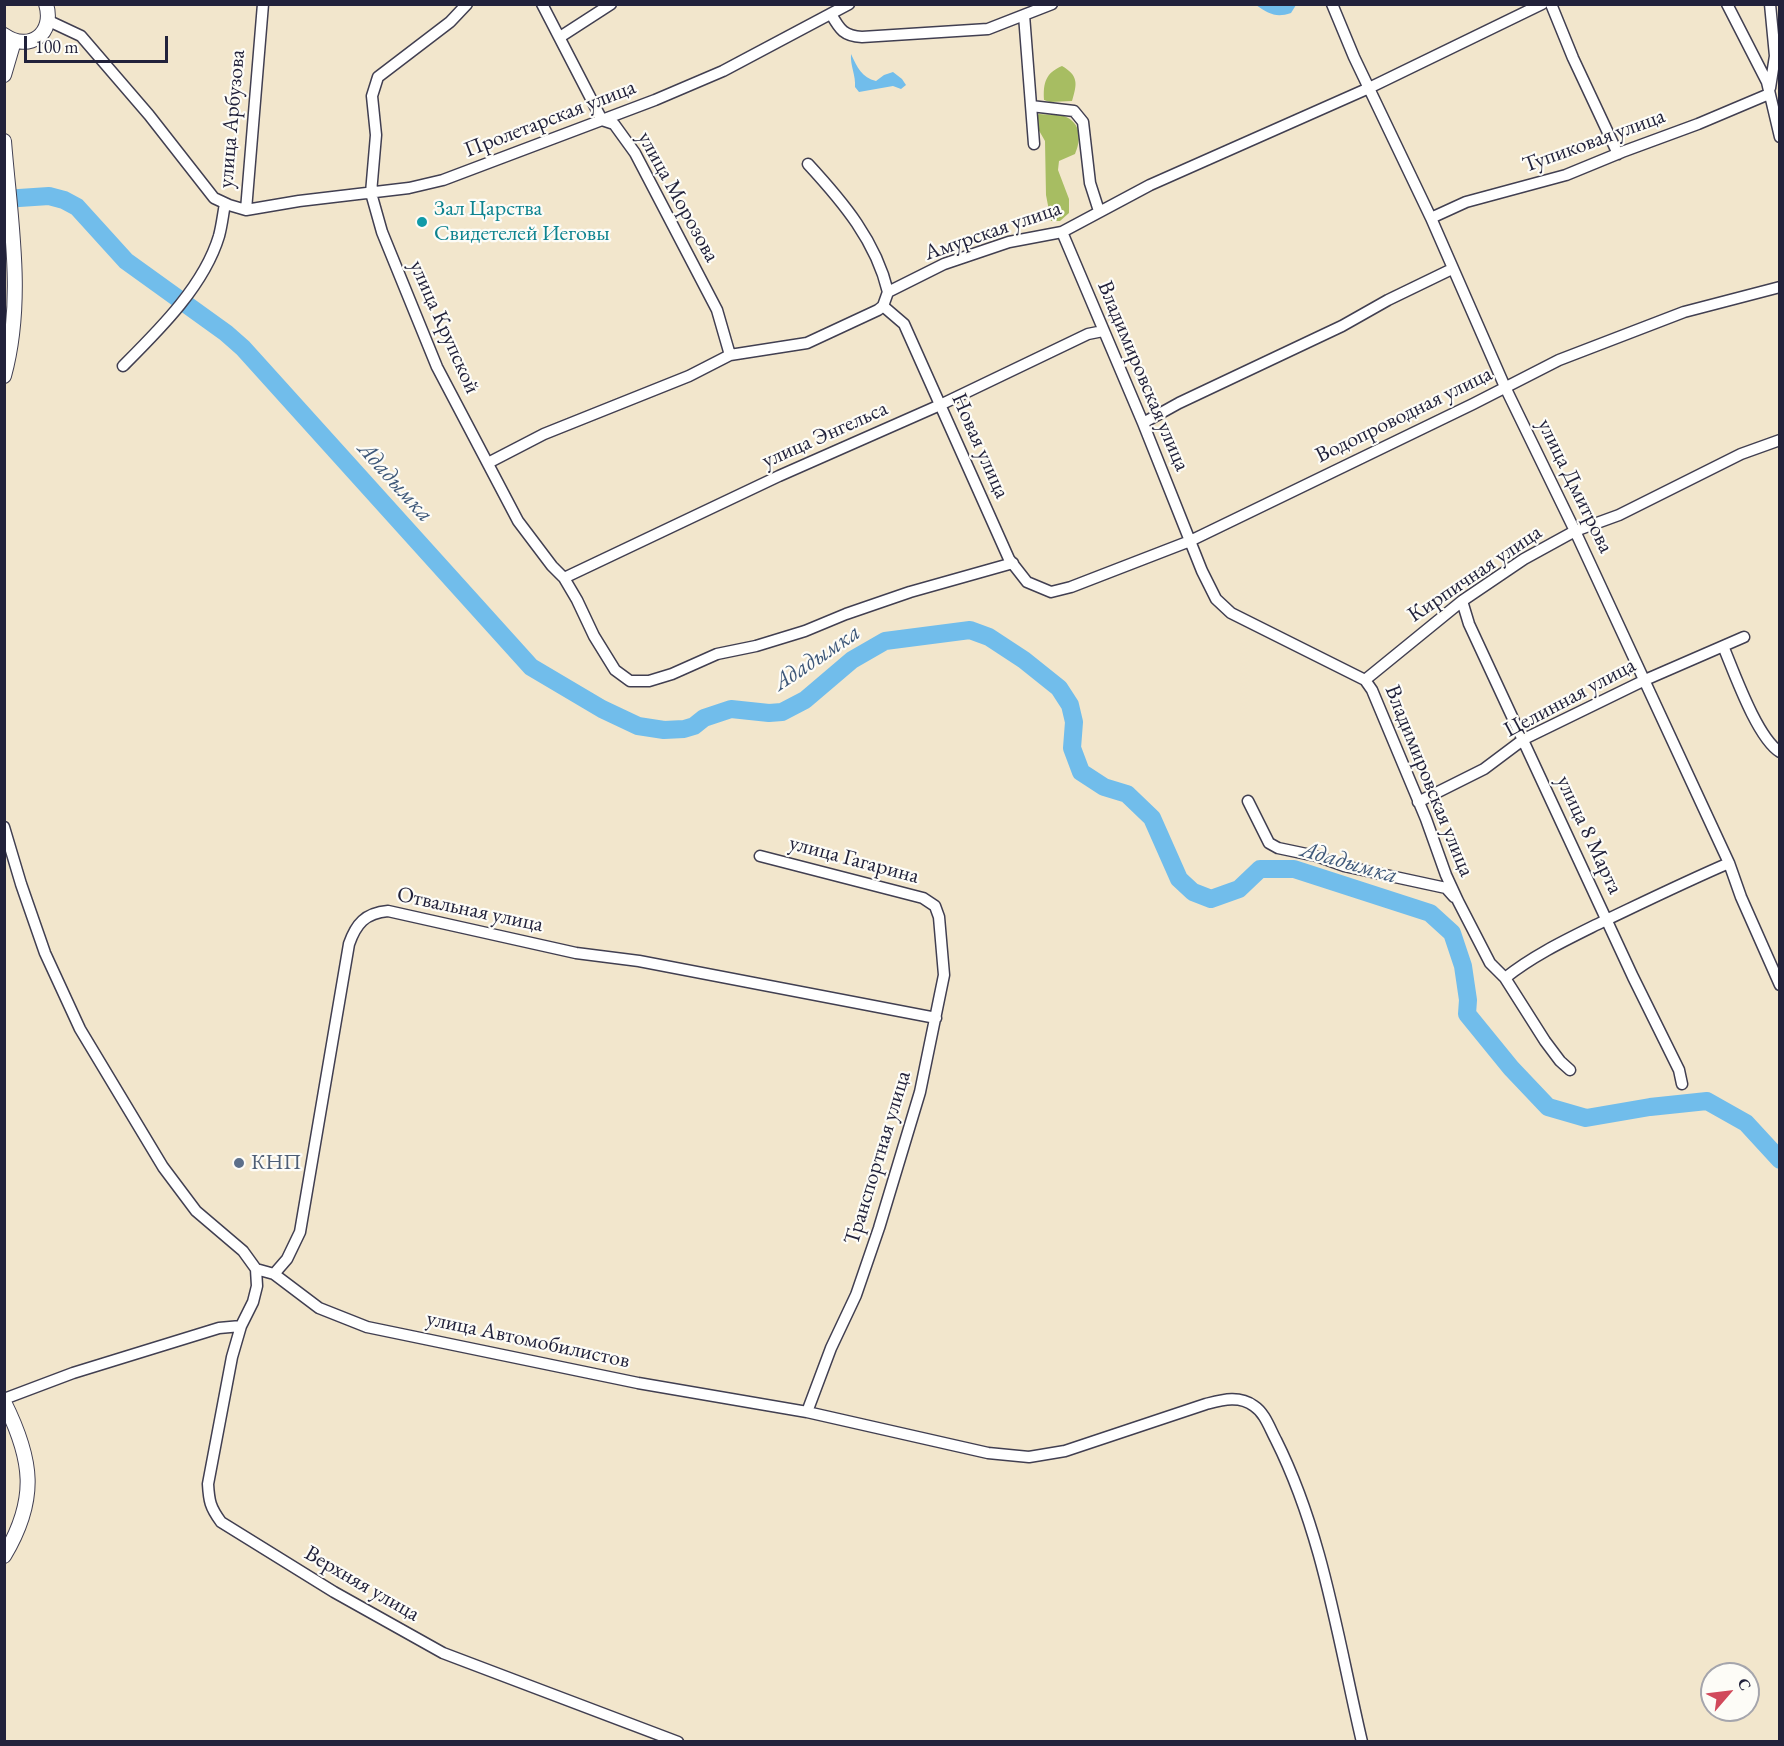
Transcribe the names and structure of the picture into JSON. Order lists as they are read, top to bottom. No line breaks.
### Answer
{"streets":{"street":["улица Арбузова","Пролетарская улица","Тупиковая улица","улица Морозова","Амурская улица","улица Крупской","Владимировская улица","Водопроводная улица","улица Энгельса","Новая улица","улица Дмитрова","Кирпичная улица","Целинная улица","улица 8 Марта","улица Гагарина","Отвальная улица","Транспортная улица","улица Автомобилистов","Верхняя улица"]},"crossings":[["улица Арбузова","Пролетарская улица"],["Пролетарская улица","улица Морозова"],["Пролетарская улица","улица Крупской"],["Тупиковая улица","улица Дмитрова"],["Амурская улица","Владимировская улица"],["Амурская улица","улица Дмитрова"],["улица Крупской","улица Энгельса"],["улица Крупской","Новая улица"],["Владимировская улица","Водопроводная улица"],["Владимировская улица","улица Энгельса"],["Владимировская улица","Кирпичная улица"],["Владимировская улица","Целинная улица"],["Водопроводная улица","Новая улица"],["Водопроводная улица","улица Дмитрова"],["улица Энгельса","Новая улица"],["улица Дмитрова","Кирпичная улица"],["улица Дмитрова","Целинная улица"],["Кирпичная улица","улица 8 Марта"],["Целинная улица","улица 8 Марта"],["улица Гагарина","Транспортная улица"],["Отвальная улица","Транспортная улица"],["Отвальная улица","улица Автомобилистов"],["Транспортная улица","улица Автомобилистов"],["улица Автомобилистов","Верхняя улица"]],"water":["Ададымка"],"places":["Зал Царства Свидетелей Иеговы","КНП"],"scale_bar":"100 m","north":"top right"}
